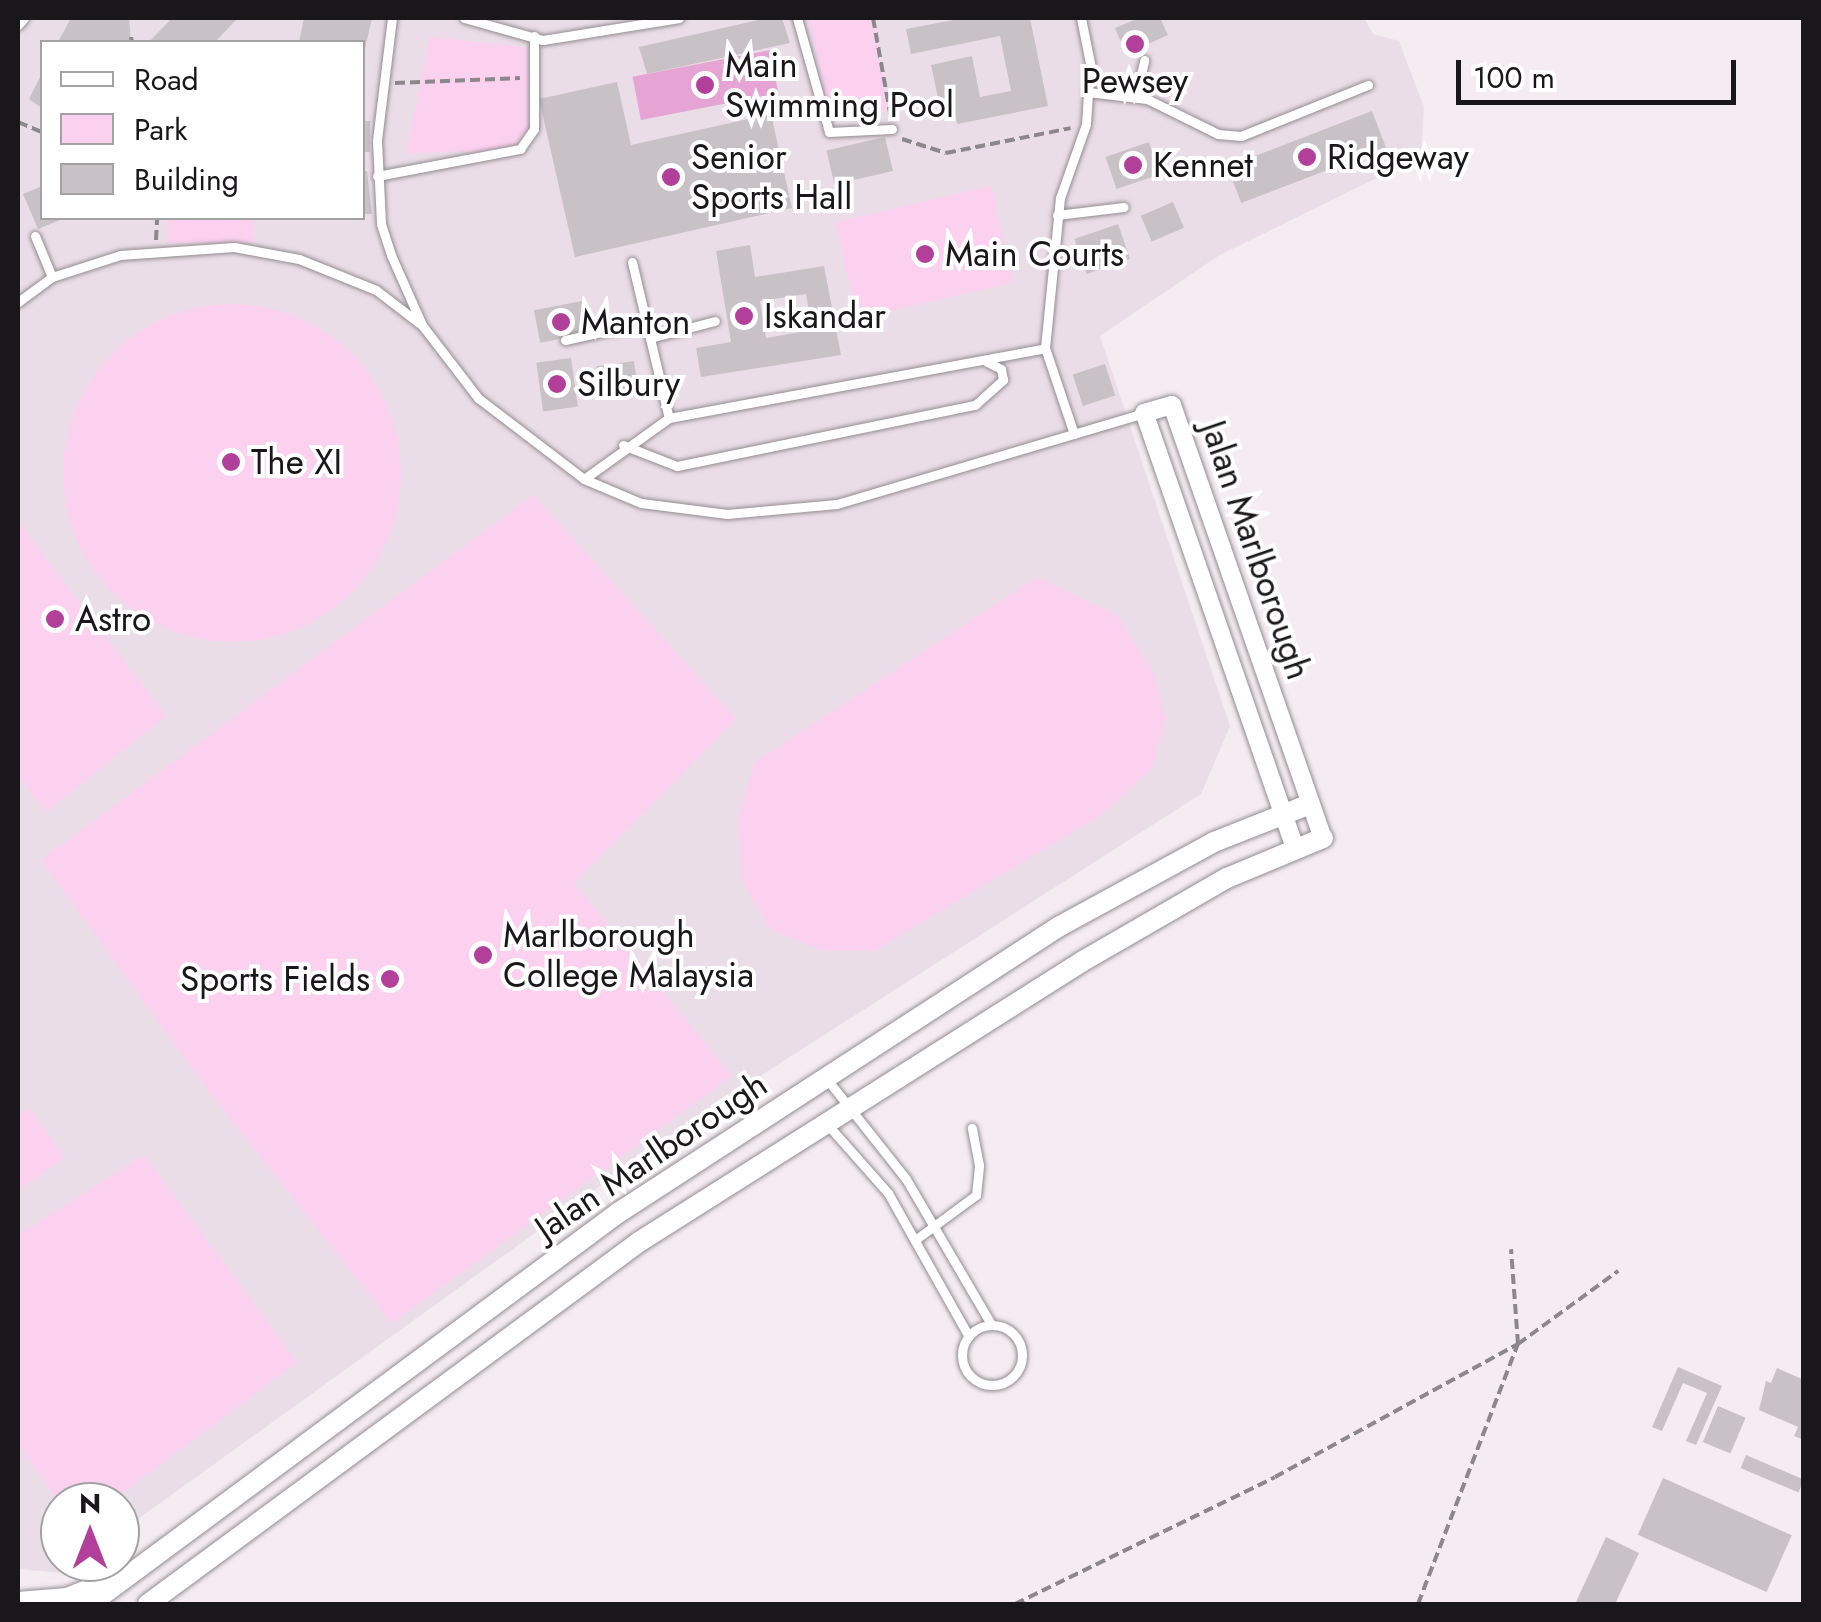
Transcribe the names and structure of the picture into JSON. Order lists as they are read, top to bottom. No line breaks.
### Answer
{"streets":{"street":["Jalan Marlborough"]},"places":["Pewsey","Main Swimming Pool","Ridgeway","Kennet","Senior Sports Hall","Main Courts","Iskandar","Manton","Silbury","The XI","Astro","Marlborough College Malaysia","Sports Fields"],"legend":["Road","Park","Building"],"scale_bar":"100 m","north":"top"}
